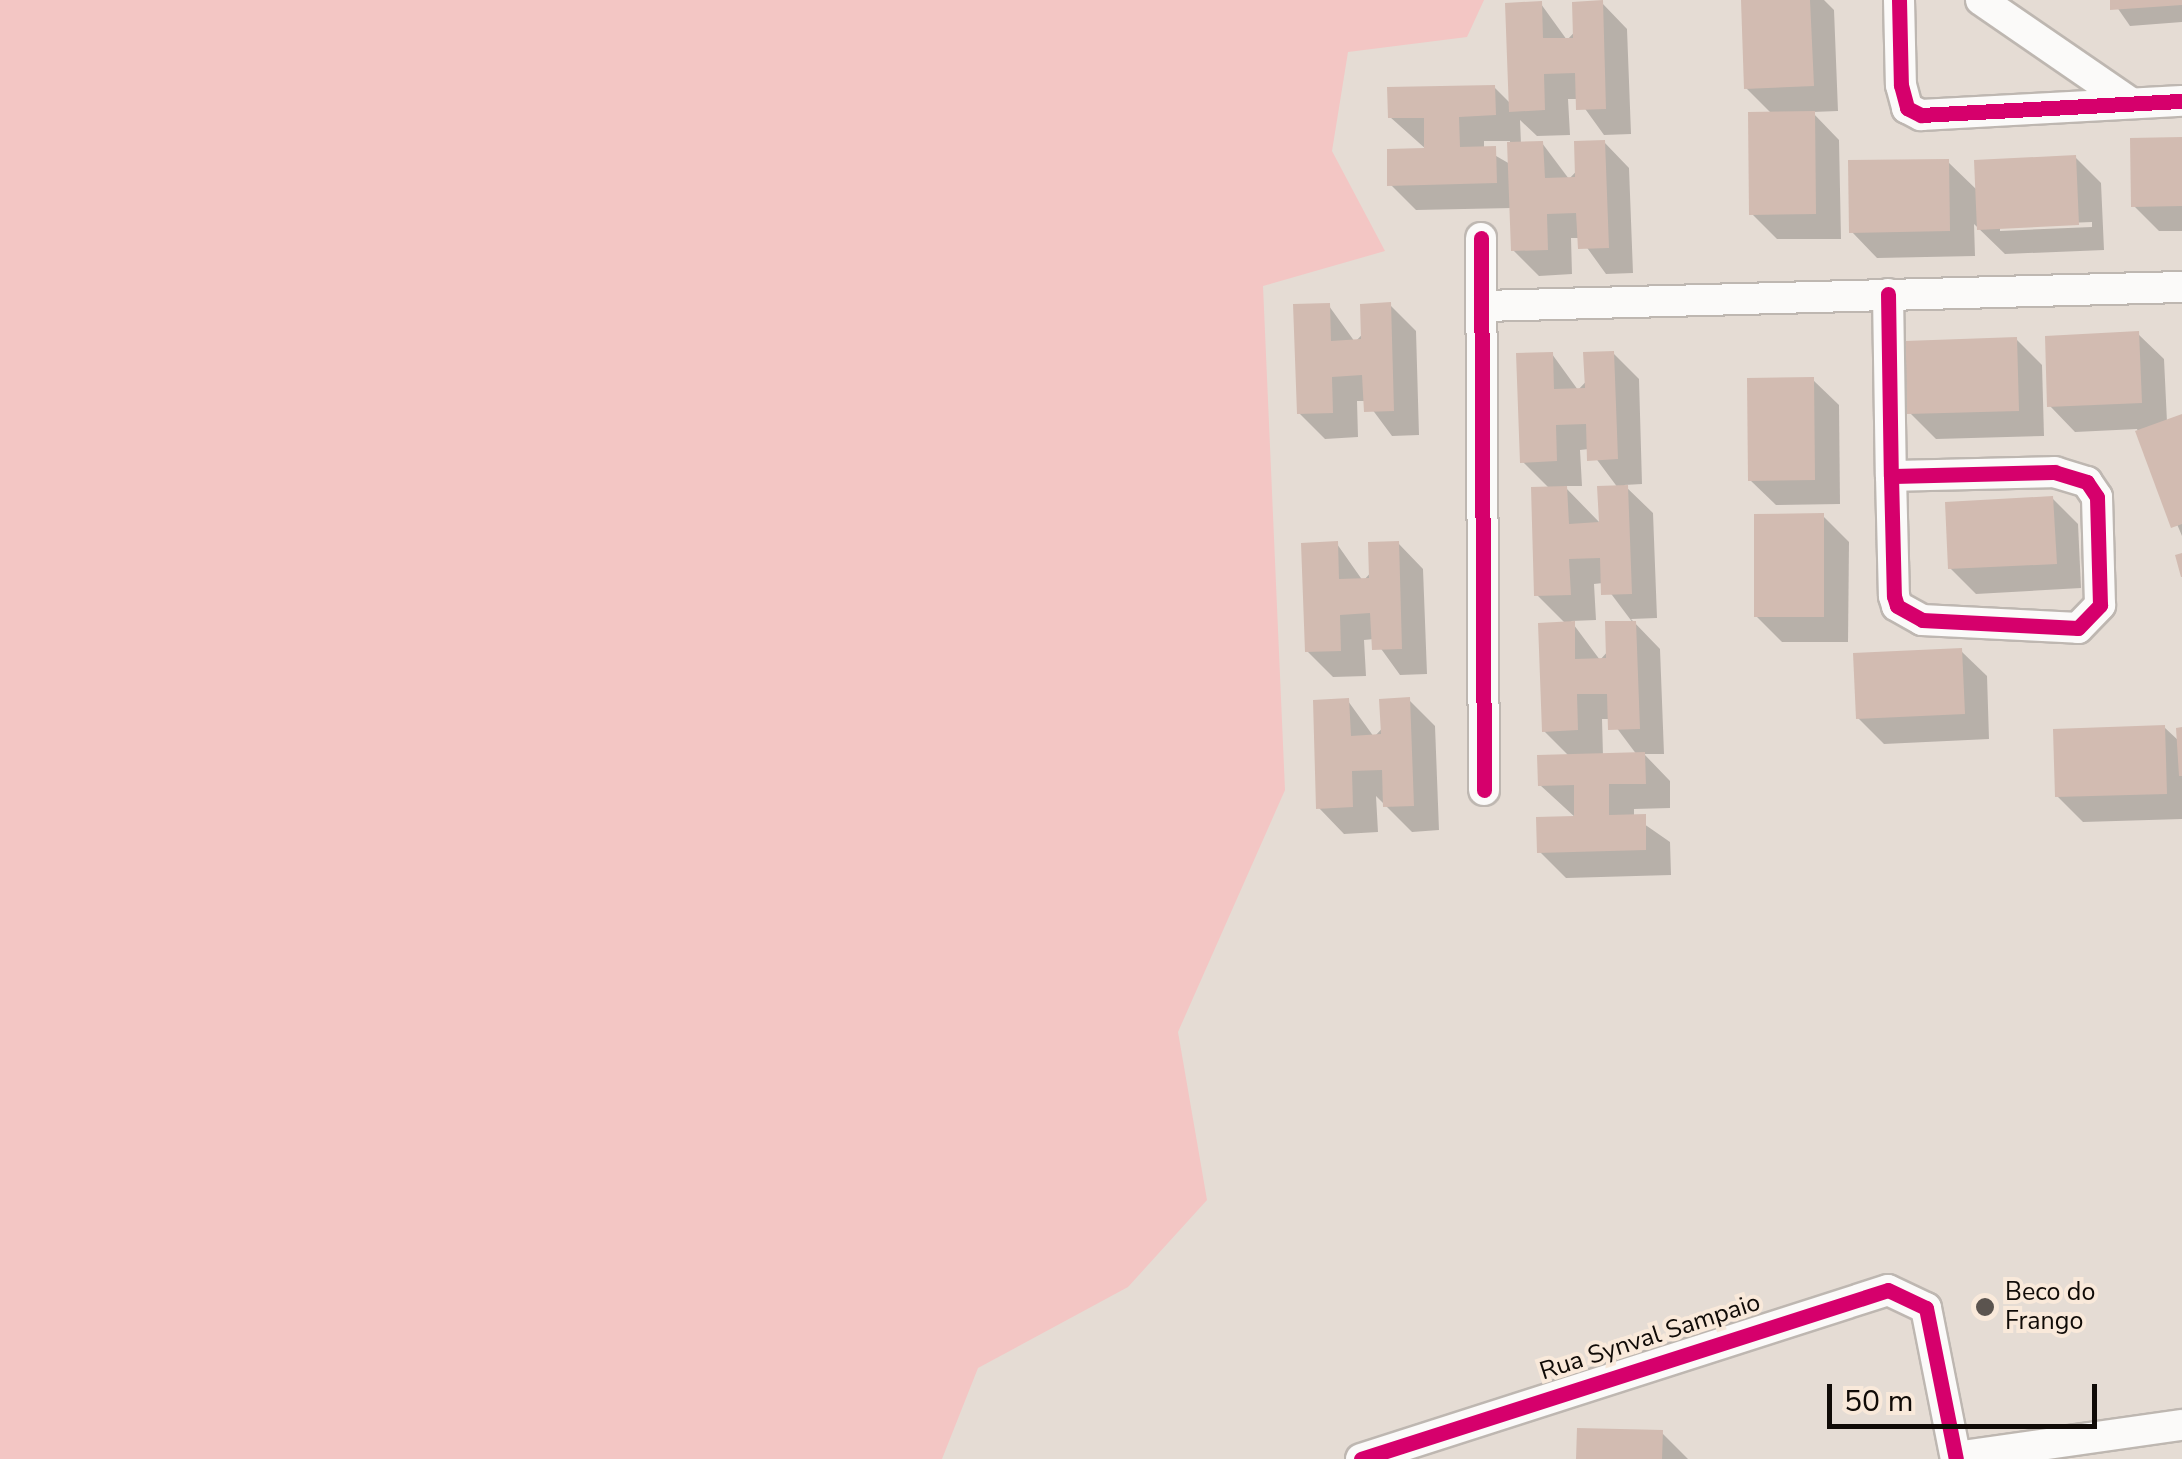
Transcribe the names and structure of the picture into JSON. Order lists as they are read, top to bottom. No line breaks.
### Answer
{"streets":{"street":["Rua Synval Sampaio"]},"places":["Beco do Frango"],"scale_bar":"50 m"}
